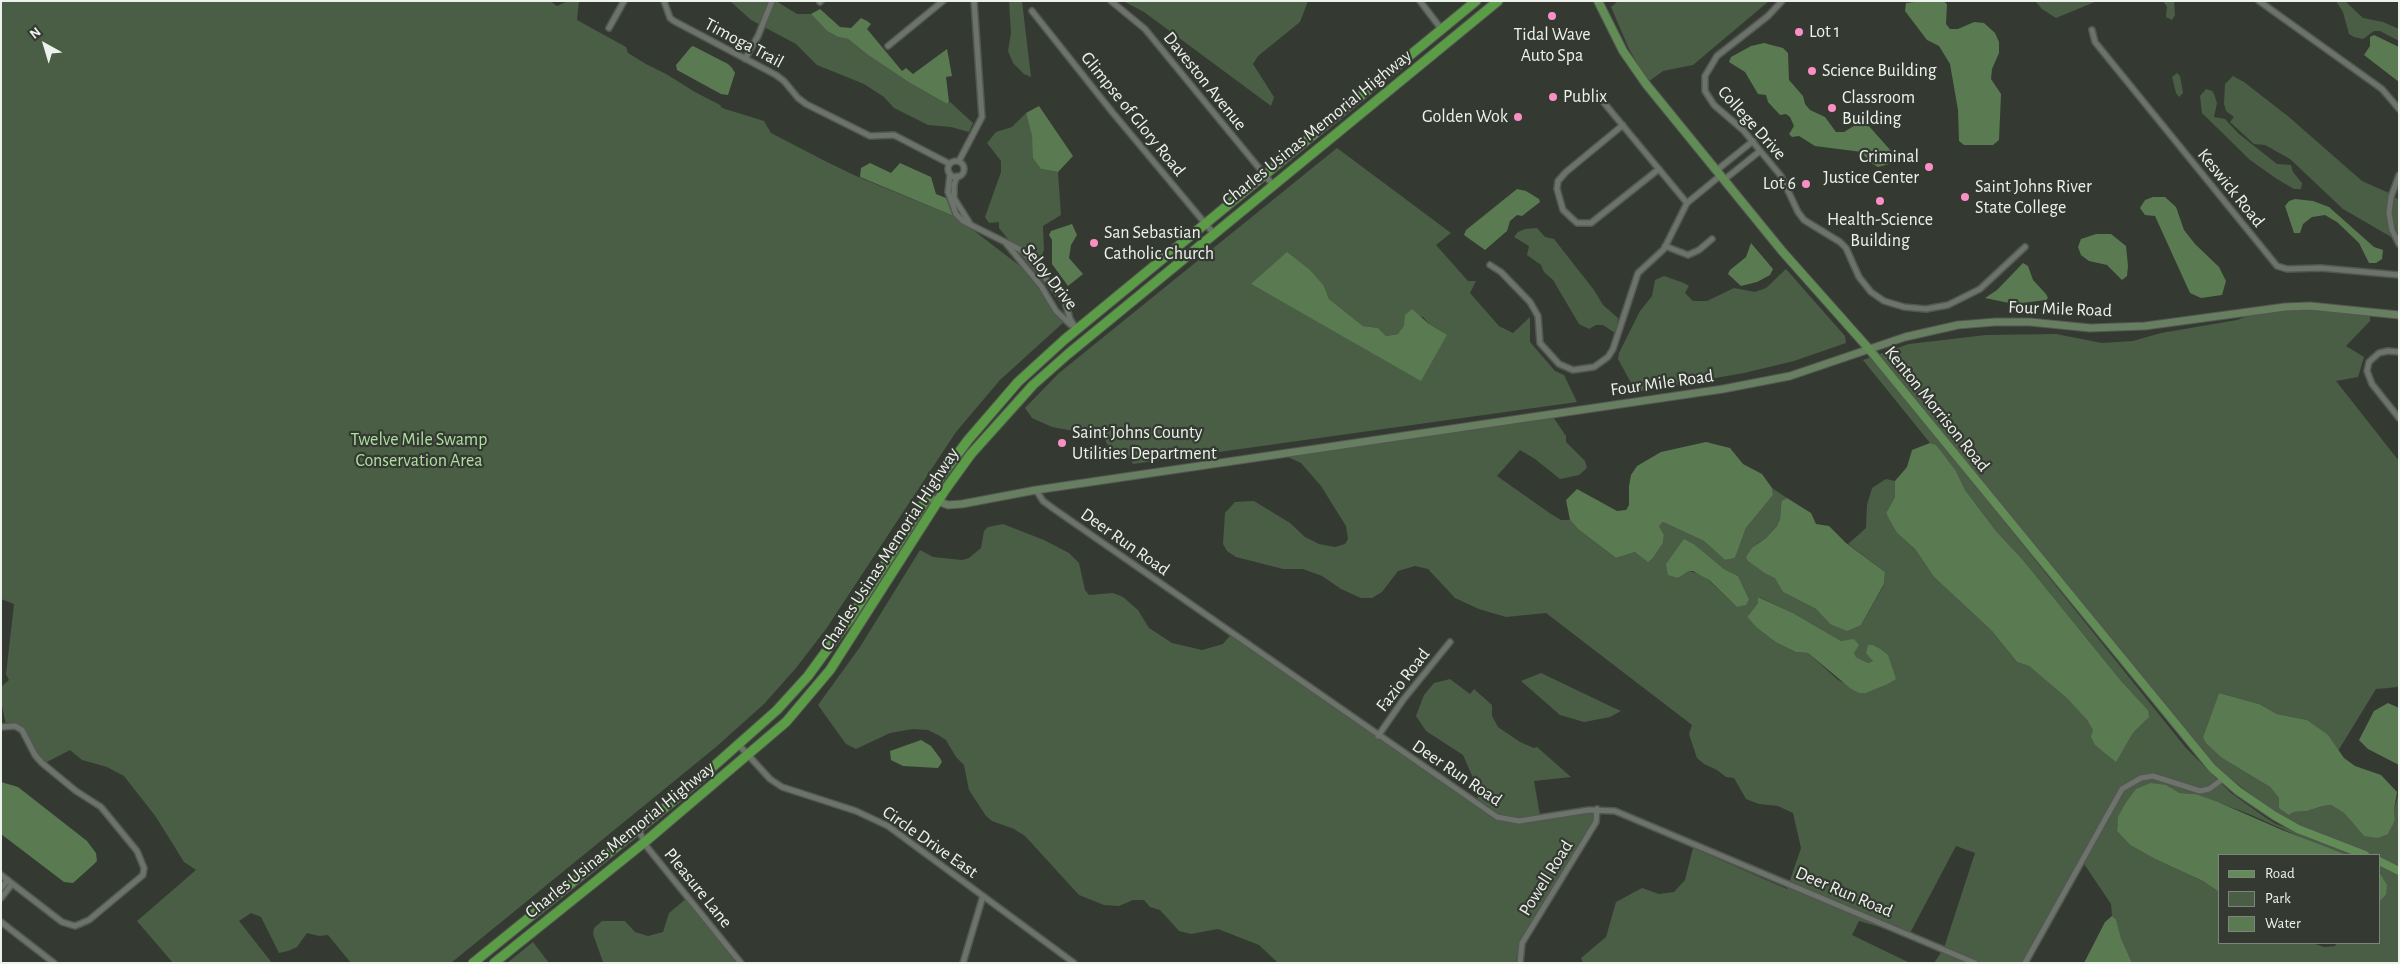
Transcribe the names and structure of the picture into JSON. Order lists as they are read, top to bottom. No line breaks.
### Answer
{"streets":{"highway":["Charles Usinas Memorial Highway"],"main road":["Four Mile Road","Kenton Morrison Road"],"street":["Timoga Trail","Daveston Avenue","Glimpse of Glory Road","College Drive","Keswick Road","Seloy Drive","Deer Run Road","Fazio Road","Circle Drive East","Powell Road","Pleasure Lane"]},"crossings":[["Timoga Trail","Seloy Drive"],["Daveston Avenue","Charles Usinas Memorial Highway"],["Glimpse of Glory Road","Charles Usinas Memorial Highway"],["Charles Usinas Memorial Highway","Seloy Drive"],["Charles Usinas Memorial Highway","Four Mile Road"],["Charles Usinas Memorial Highway","Circle Drive East"],["Charles Usinas Memorial Highway","Pleasure Lane"],["Four Mile Road","Kenton Morrison Road"],["Four Mile Road","Deer Run Road"],["Deer Run Road","Fazio Road"],["Deer Run Road","Powell Road"]],"parks":["Twelve Mile Swamp Conservation Area"],"places":["Tidal Wave Auto Spa","Lot 1","Science Building","Publix","Classroom Building","Golden Wok","Criminal Justice Center","Lot 6","Saint Johns River State College","Health-Science Building","San Sebastian Catholic Church","Saint Johns County Utilities Department"],"legend":["Road","Park","Water"],"north":"top left"}
